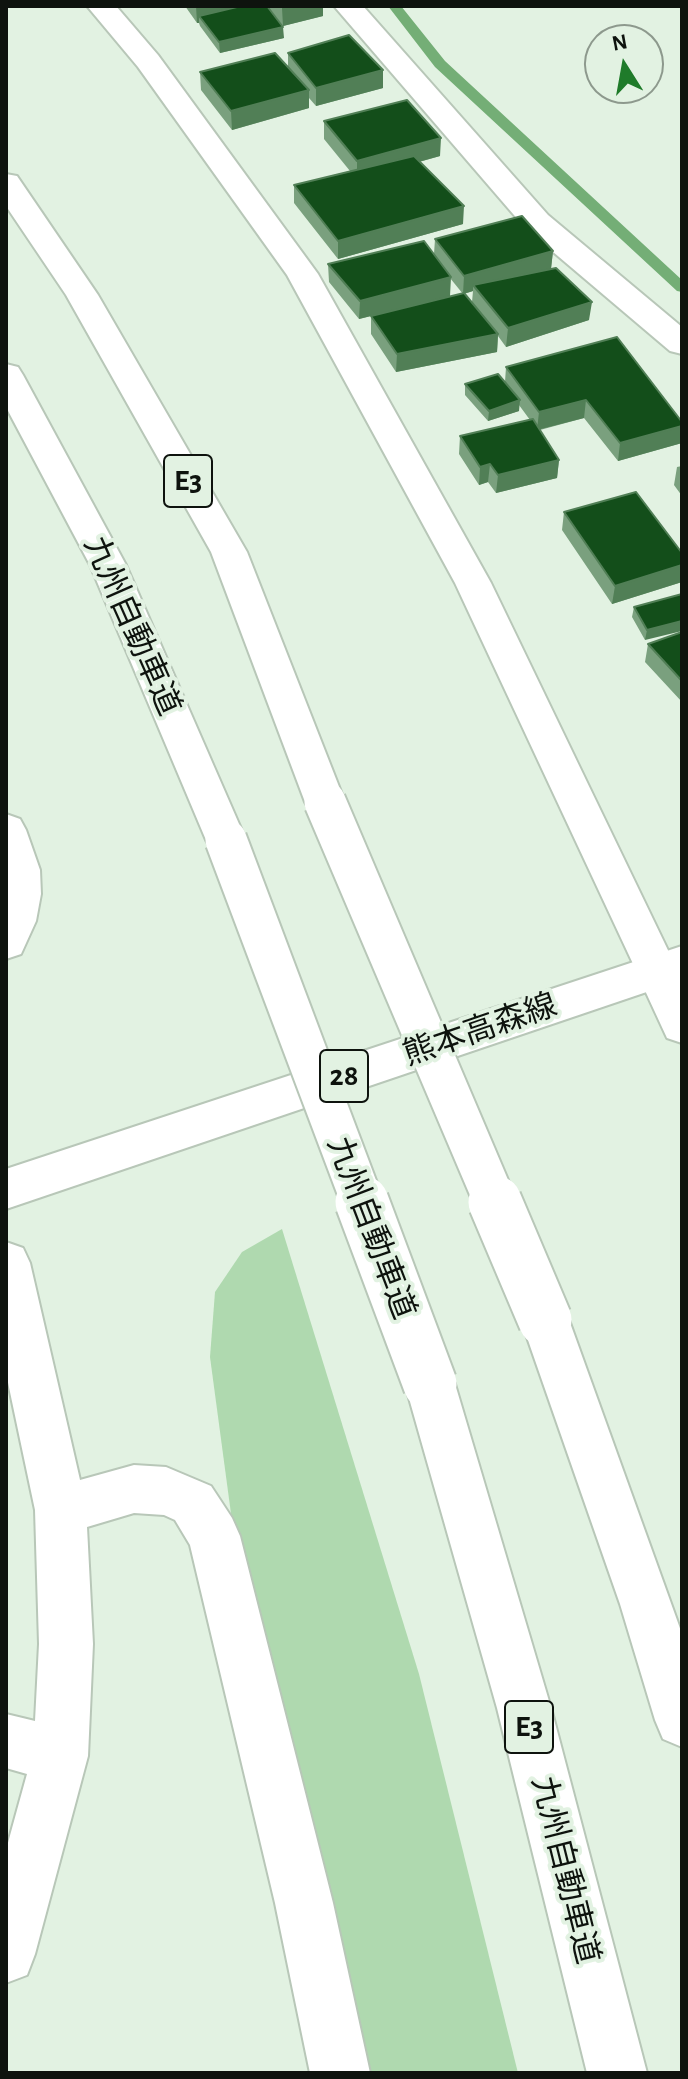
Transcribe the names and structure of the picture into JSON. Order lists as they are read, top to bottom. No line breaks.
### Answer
{"streets":{"main road":["E3","九州自動車道","熊本高森線","28"]},"north":"top"}
